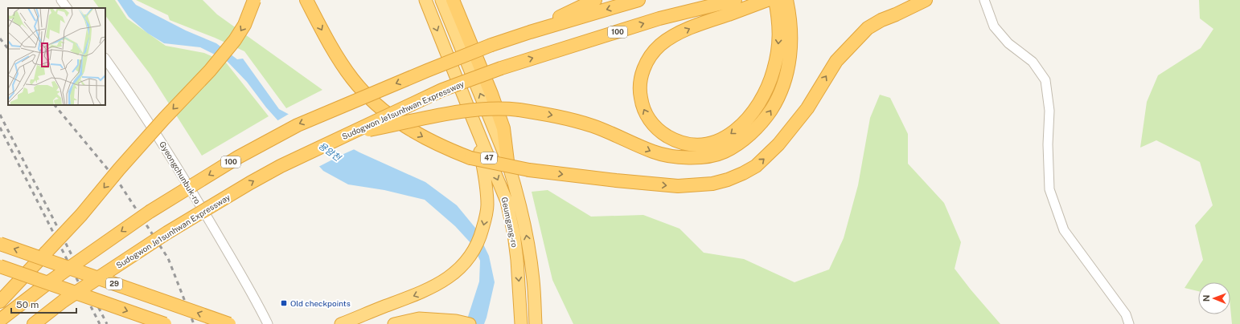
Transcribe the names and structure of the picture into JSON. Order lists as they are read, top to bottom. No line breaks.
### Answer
{"streets":{"highway":["100","Sudogwon Je1sunhwan Expressway","47","Geumgang-ro","29"],"street":["Gyeongchunbuk-ro"]},"water":["용암천"],"places":{"transit":["Old checkpoints"]},"scale_bar":"50 m","north":"left"}
